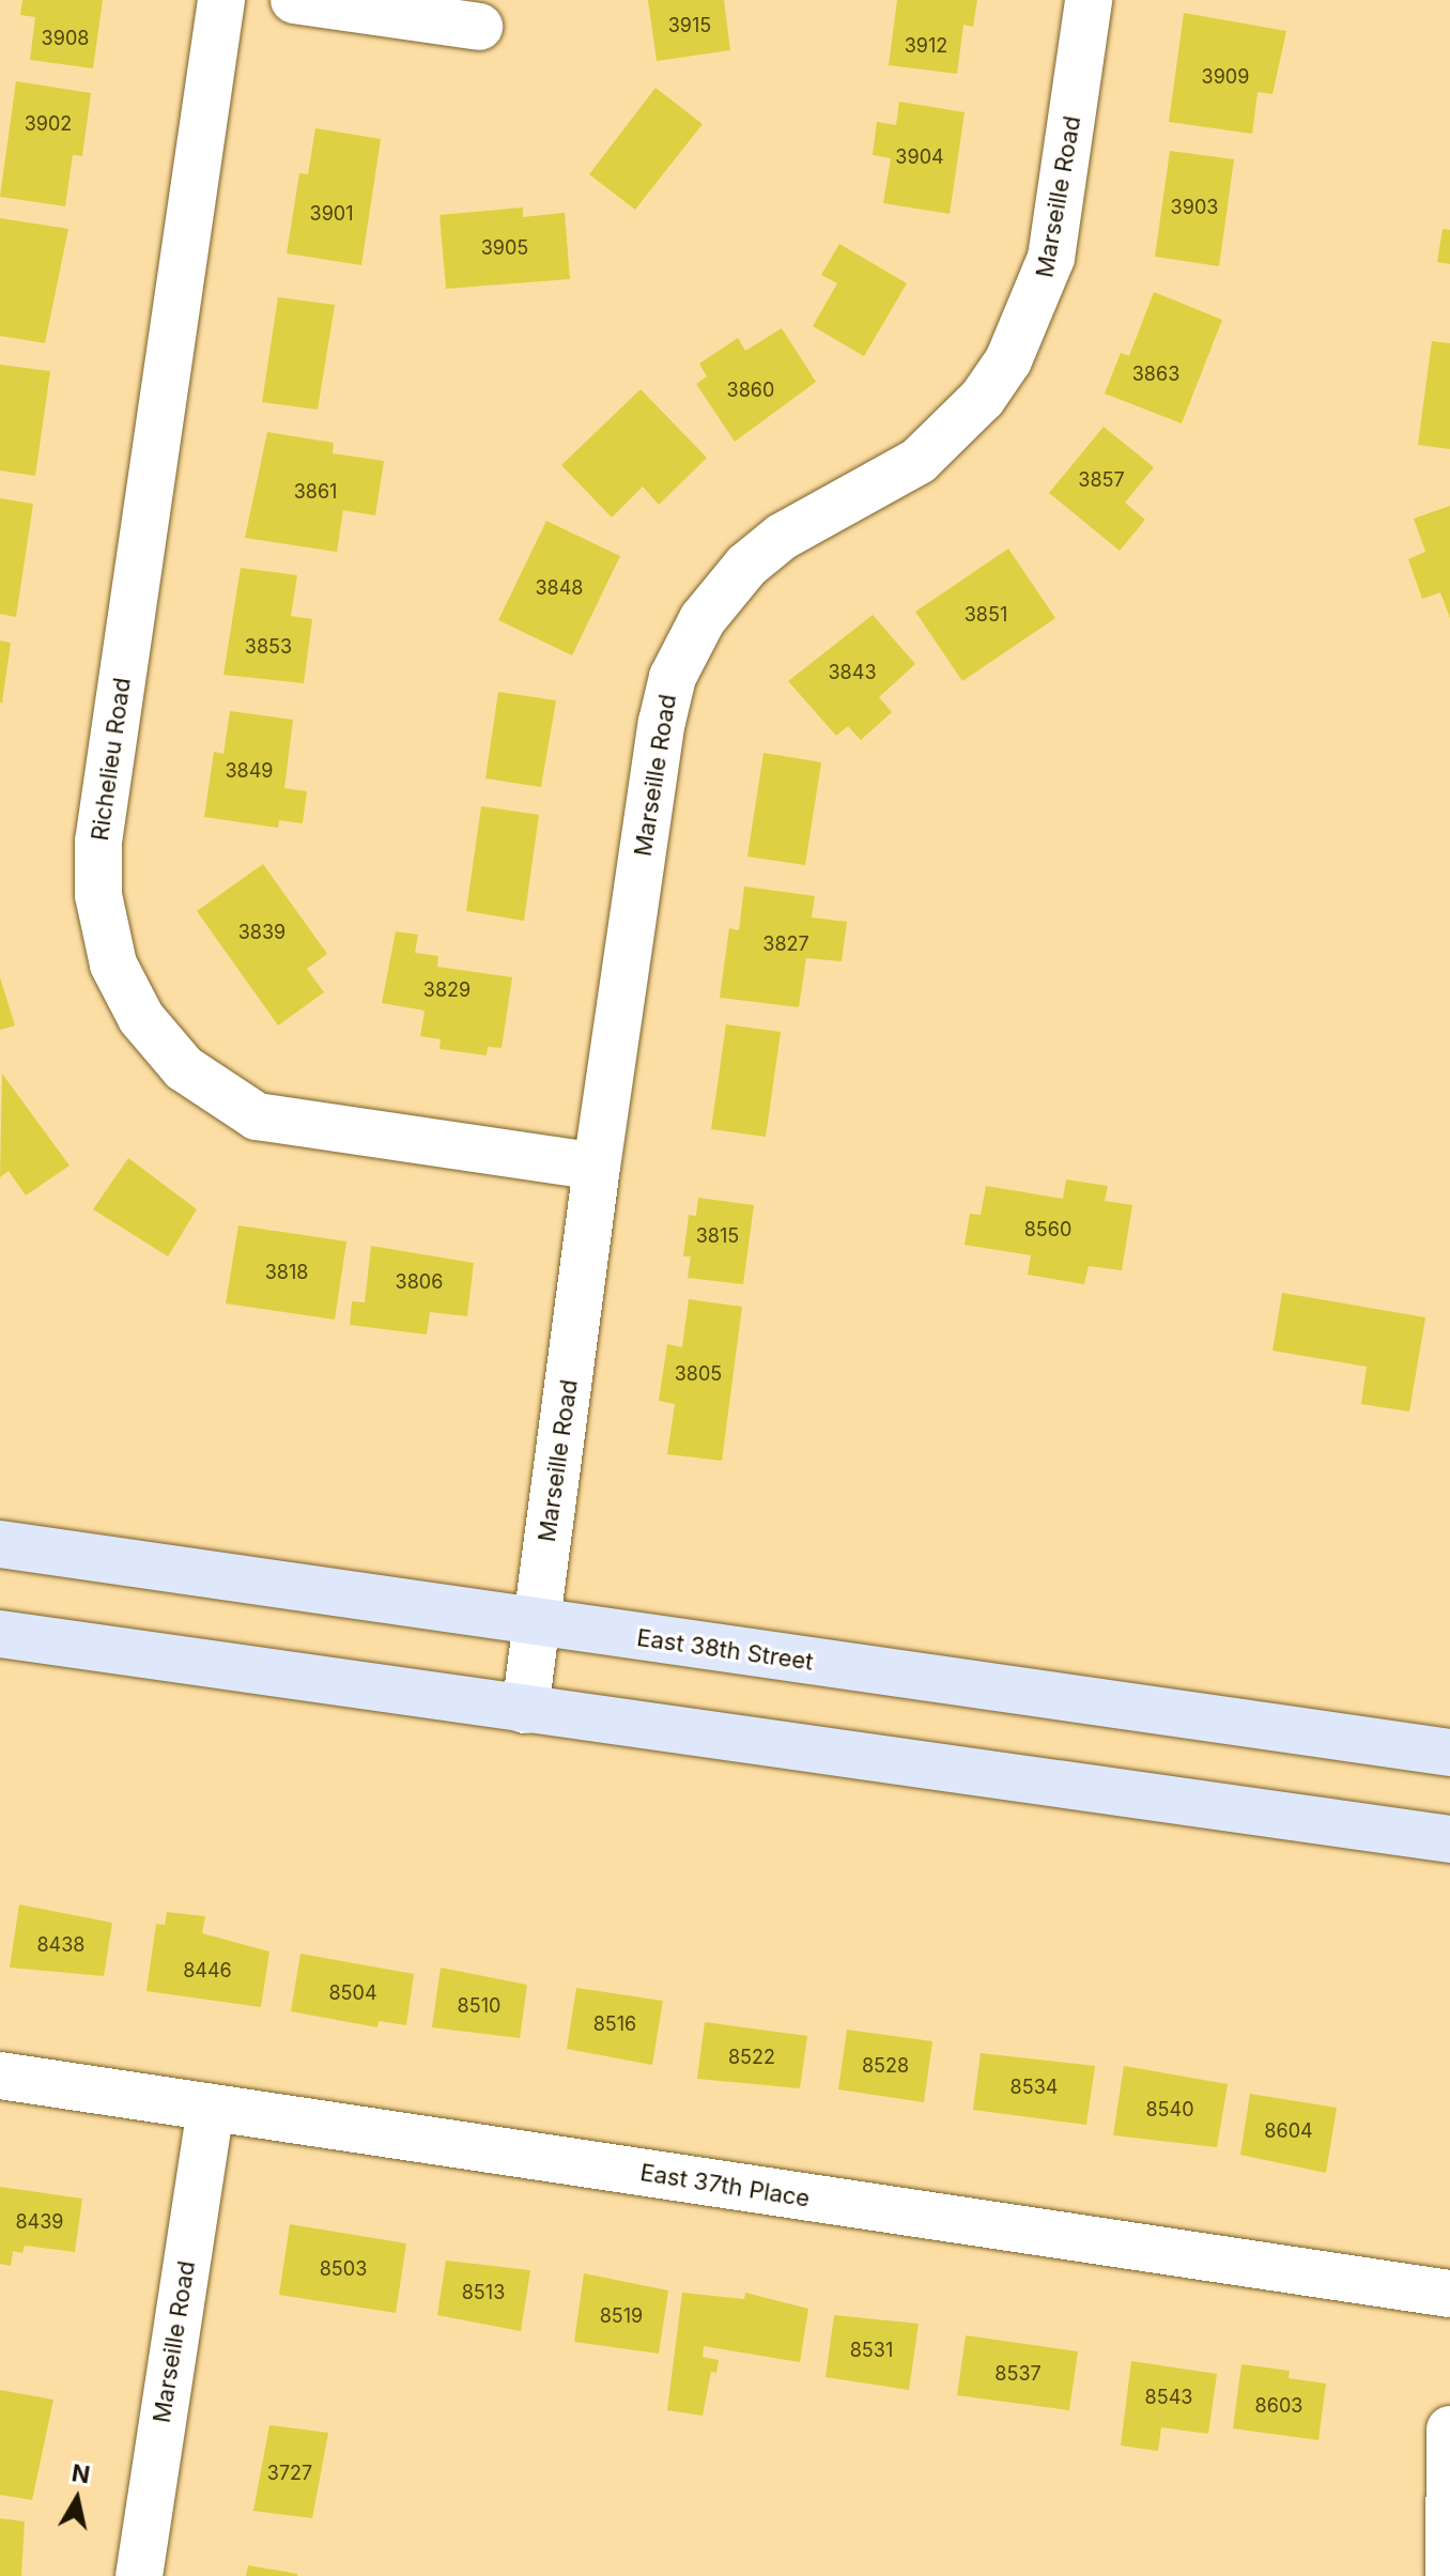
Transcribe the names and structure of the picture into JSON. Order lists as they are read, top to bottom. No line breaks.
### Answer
{"streets":{"main road":["East 38th Street"],"street":["Marseille Road","Richelieu Road","East 37th Place"]},"crossings":[["Marseille Road","Richelieu Road"],["Marseille Road","East 38th Street"],["Marseille Road","East 37th Place"]],"house_numbers":["3915","3908","3912","3909","3902","3904","3903","3901","3905","3863","3860","3857","3861","3848","3851","3853","3843","3849","3839","3827","3829","8560","3815","3818","3806","3805","8438","8446","8504","8510","8516","8522","8528","8534","8540","8604","8439","8503","8513","8519","8531","8537","8543","8603","3727"],"north":"top"}
